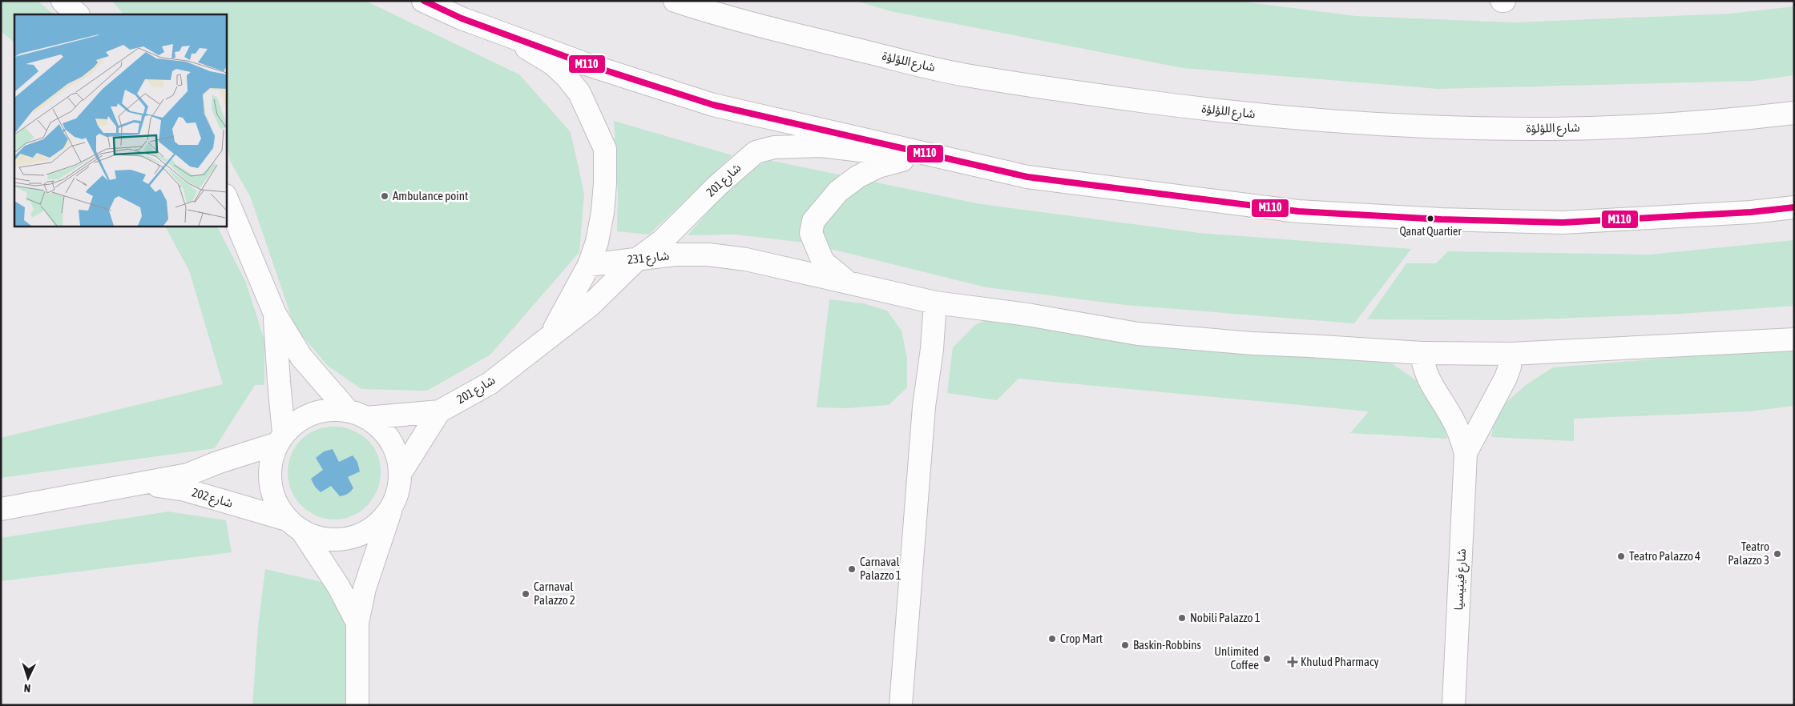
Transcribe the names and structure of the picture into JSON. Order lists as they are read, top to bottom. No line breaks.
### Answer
{"streets":{"street":["شارع اللؤلؤة","شارع 201","شارع 231","شارع 202","شارع فينيسيا"]},"crossings":[["شارع 201","شارع 231"],["شارع 201","شارع 202"],["شارع 231","شارع فينيسيا"]],"places":{"other":["Ambulance point","Qanat Quartier","Teatro Palazzo 3","Teatro Palazzo 4","Carnaval Palazzo 1","Carnaval Palazzo 2","Nobili Palazzo 1","Crop Mart","Baskin-Robbins","Unlimited Coffee"],"health":["Khulud Pharmacy"]},"lines":["transit line M110"],"north":"bottom"}
